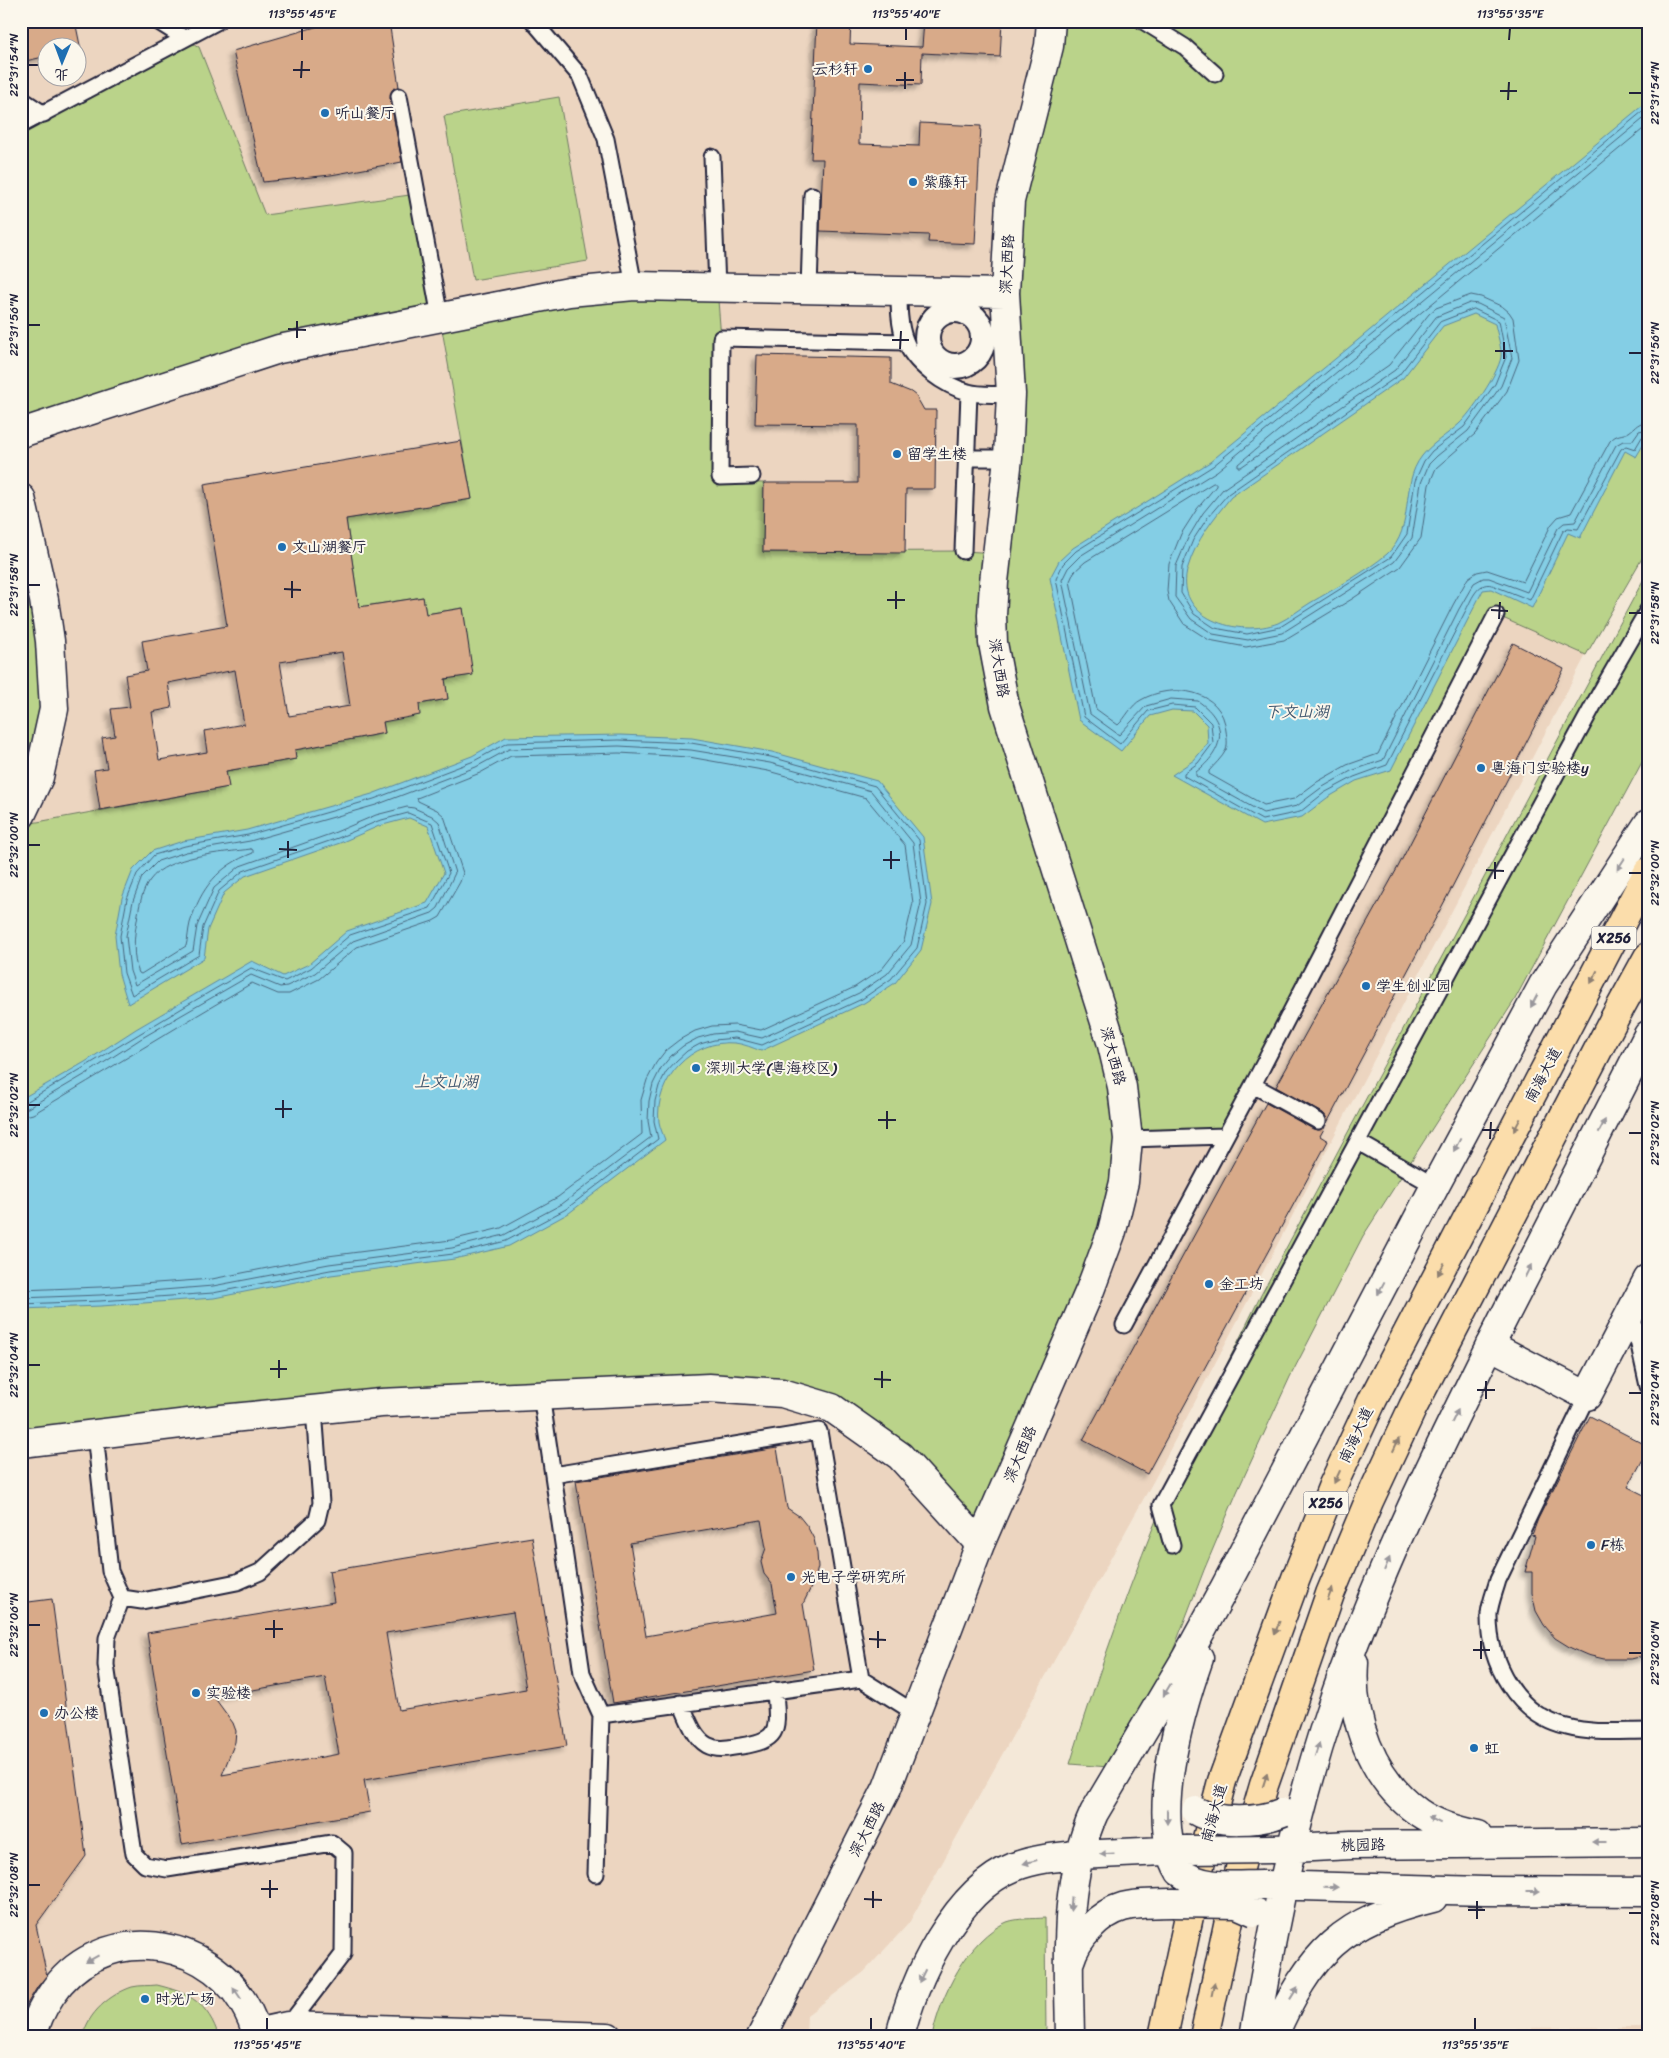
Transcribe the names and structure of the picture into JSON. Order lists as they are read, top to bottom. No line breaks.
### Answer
{"streets":{"main road":["X256","南海大道"],"street":["深大西路","桃园路"]},"one_way":["桃园路"],"water":["下文山湖","上文山湖"],"places":["云杉轩","听山餐厅","紫藤轩","留学生楼","文山湖餐厅","粤海门实验楼y","学生创业园","深圳大学(粤海校区)","金工坊","F栋","光电子学研究所","实验楼","办公楼","虹","时光广场"],"north":"bottom","coordinates":["113°55'45\"E","113°55'40\"E","113°55'35\"E","22°31'54\"N","22°31'56\"N","22°31'58\"N","22°32'00\"N","22°32'02\"N","22°32'04\"N","22°32'06\"N","22°32'08\"N"]}
